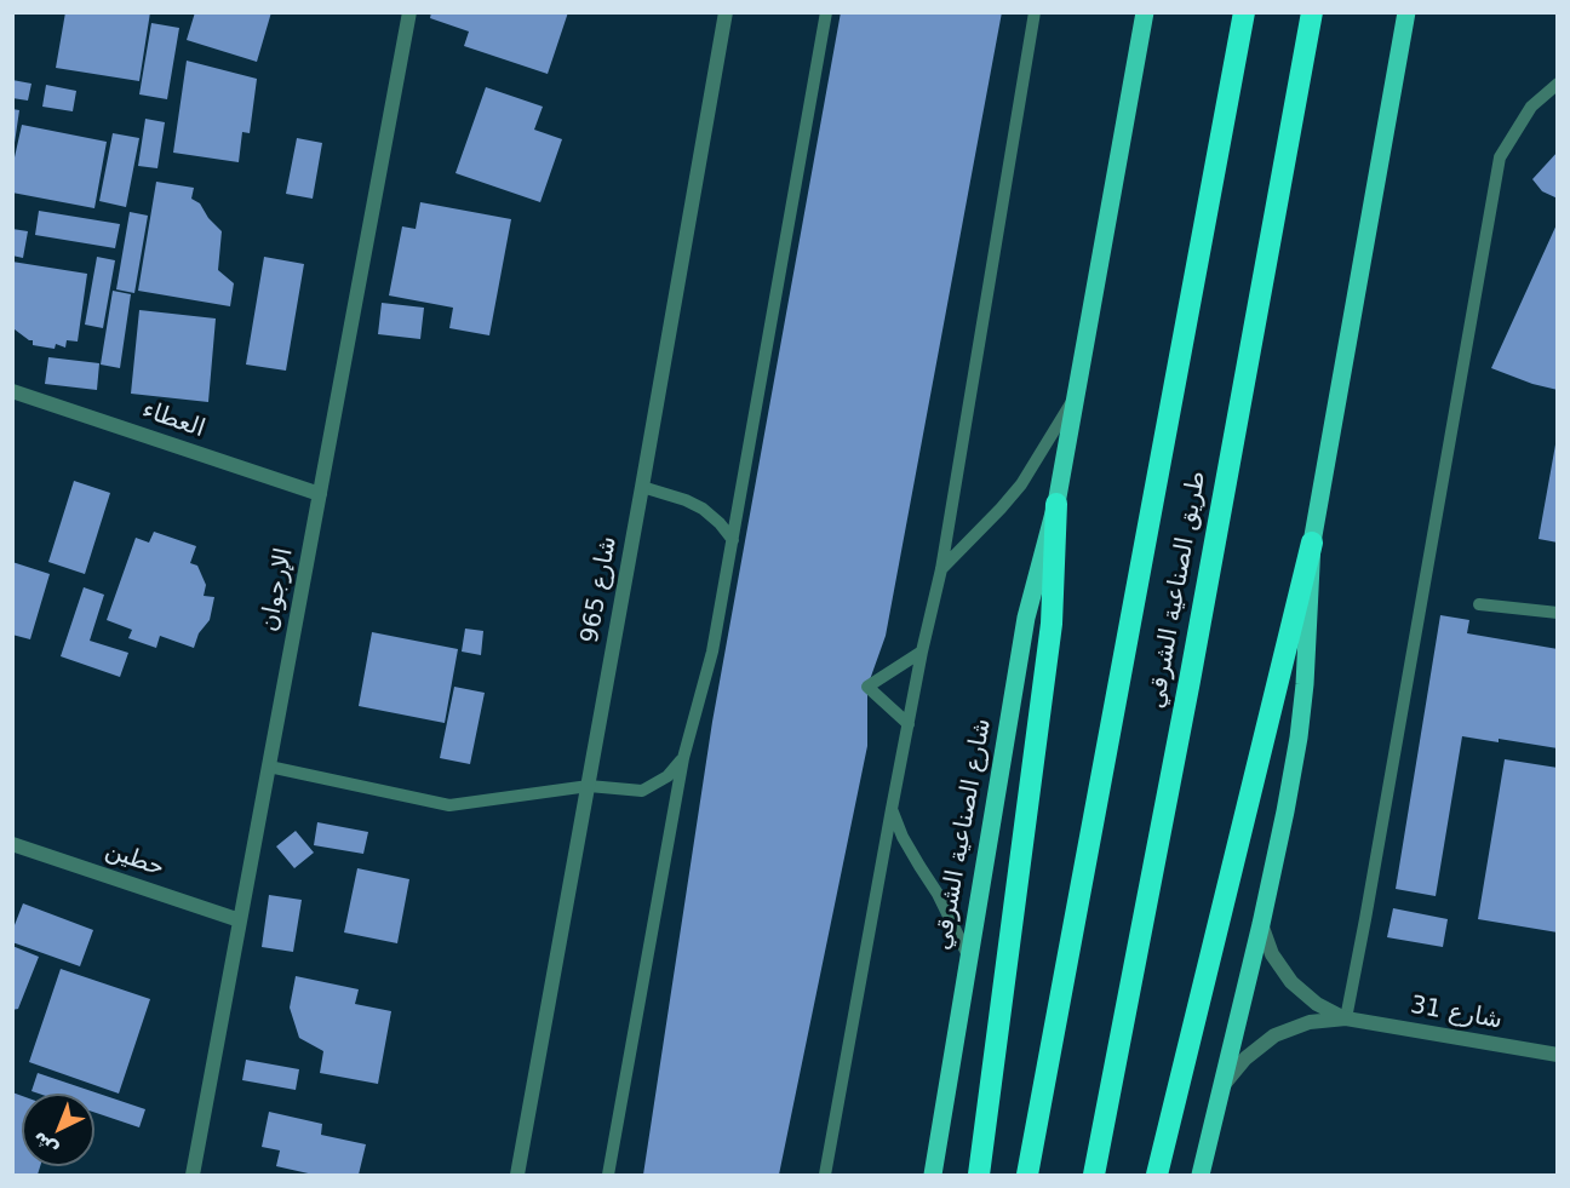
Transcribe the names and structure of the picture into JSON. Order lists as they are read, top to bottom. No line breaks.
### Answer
{"streets":{"highway":["طريق الصناعية الشرقي"],"main road":["شارع الصناعية الشرقي"],"street":["العطاء","الإرجوان","شارع 965","حطين","شارع 31"]},"crossings":[["العطاء","الإرجوان"],["الإرجوان","حطين"]],"north":"bottom left"}
